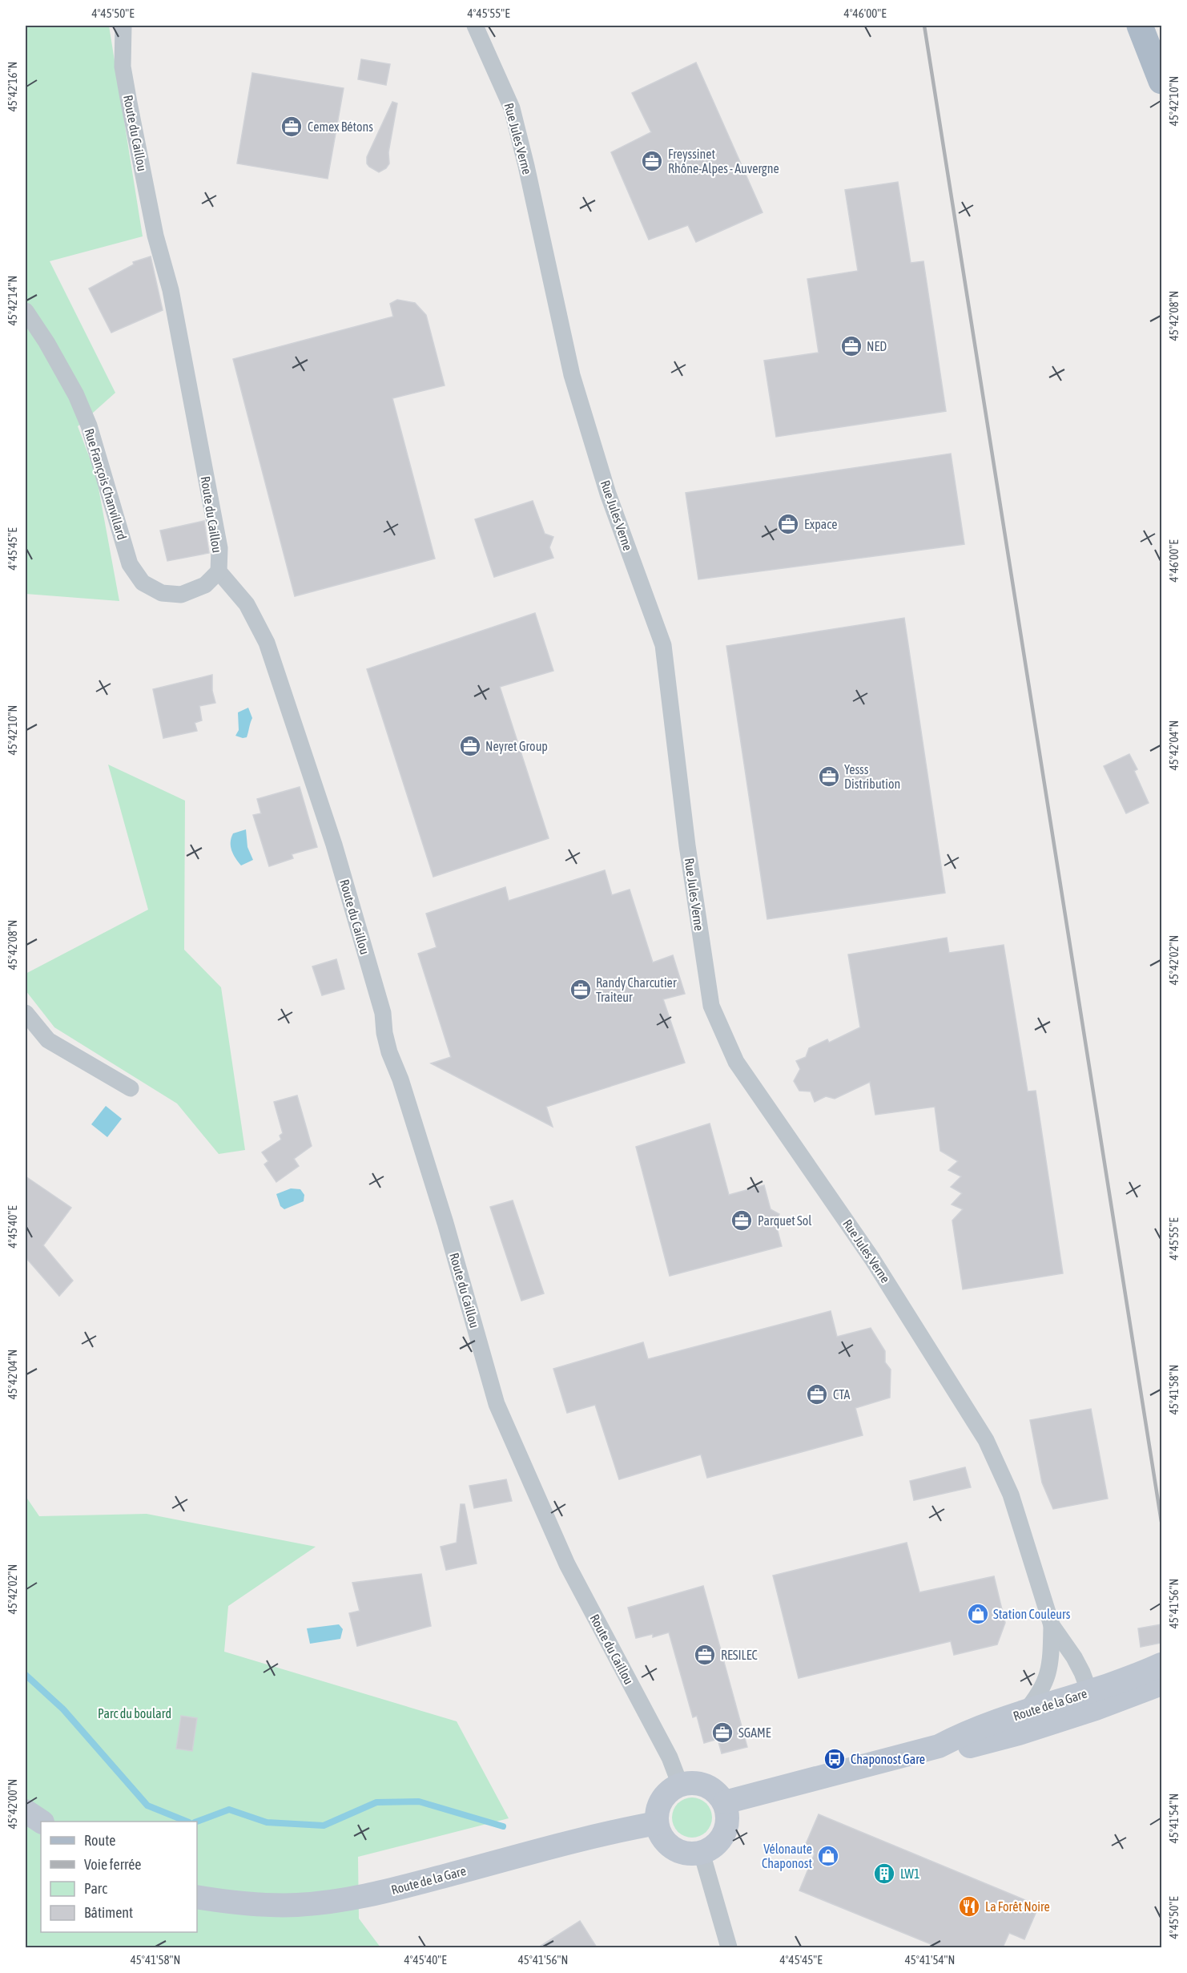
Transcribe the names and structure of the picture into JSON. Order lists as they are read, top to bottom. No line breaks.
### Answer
{"streets":{"main road":["Route de la Gare"],"street":["Route du Caillou","Rue Jules Verne","Rue François Chanvillard"]},"crossings":[["Route du Caillou","Rue François Chanvillard"],["Route du Caillou","Route de la Gare"],["Rue Jules Verne","Route de la Gare"]],"parks":["Parc du boulard"],"places":{"office":["Cemex Bétons","Freyssinet Rhône-Alpes - Auvergne","NED","Expace","Neyret Group","Yesss Distribution","Randy Charcutier Traiteur","Parquet Sol","CTA","RESILEC","SGAME"],"shop":["Station Couleurs","Vélonaute Chaponost"],"bus stop":["Chaponost Gare"],"building":["LW1"],"restaurant":["La Forêt Noire"]},"legend":["Route","Voie ferrée","Parc","Bâtiment"],"coordinates":["4°45'50\"E","4°45'55\"E","4°46'00\"E","45°42'16\"N","45°42'10\"N","45°42'14\"N","45°42'08\"N","4°45'45\"E","45°42'04\"N","45°42'02\"N","4°45'40\"E","45°41'58\"N","45°41'56\"N","45°42'00\"N","45°41'54\"N"]}
